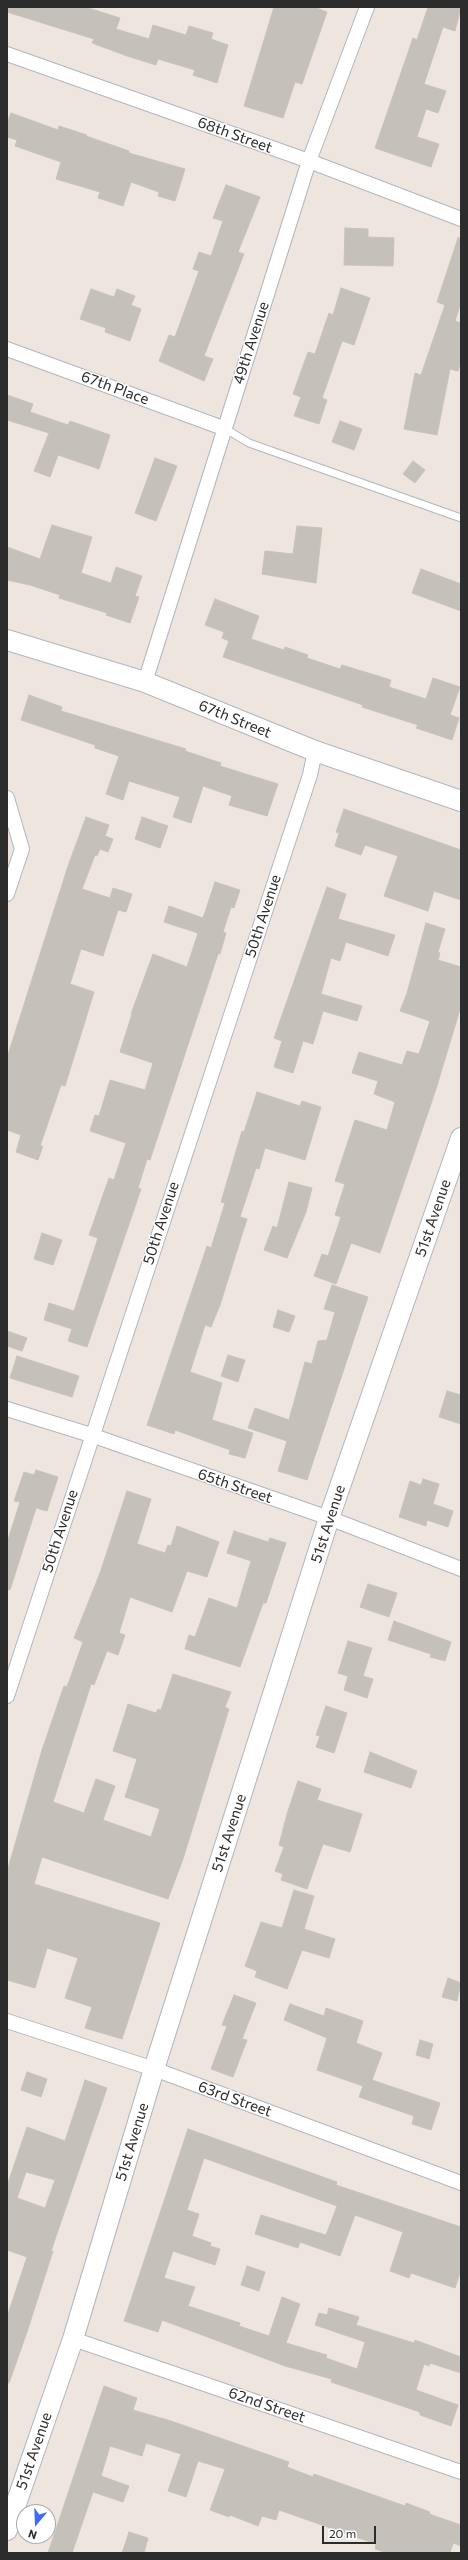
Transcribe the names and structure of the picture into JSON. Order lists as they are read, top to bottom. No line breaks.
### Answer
{"streets":{"street":["68th Street","49th Avenue","67th Place","67th Street","50th Avenue","51st Avenue","65th Street","63rd Street","62nd Street"]},"crossings":[["68th Street","49th Avenue"],["49th Avenue","67th Place"],["49th Avenue","67th Street"],["67th Street","50th Avenue"],["50th Avenue","65th Street"],["51st Avenue","65th Street"],["51st Avenue","63rd Street"],["51st Avenue","62nd Street"]],"scale_bar":"20 m","north":"bottom"}
